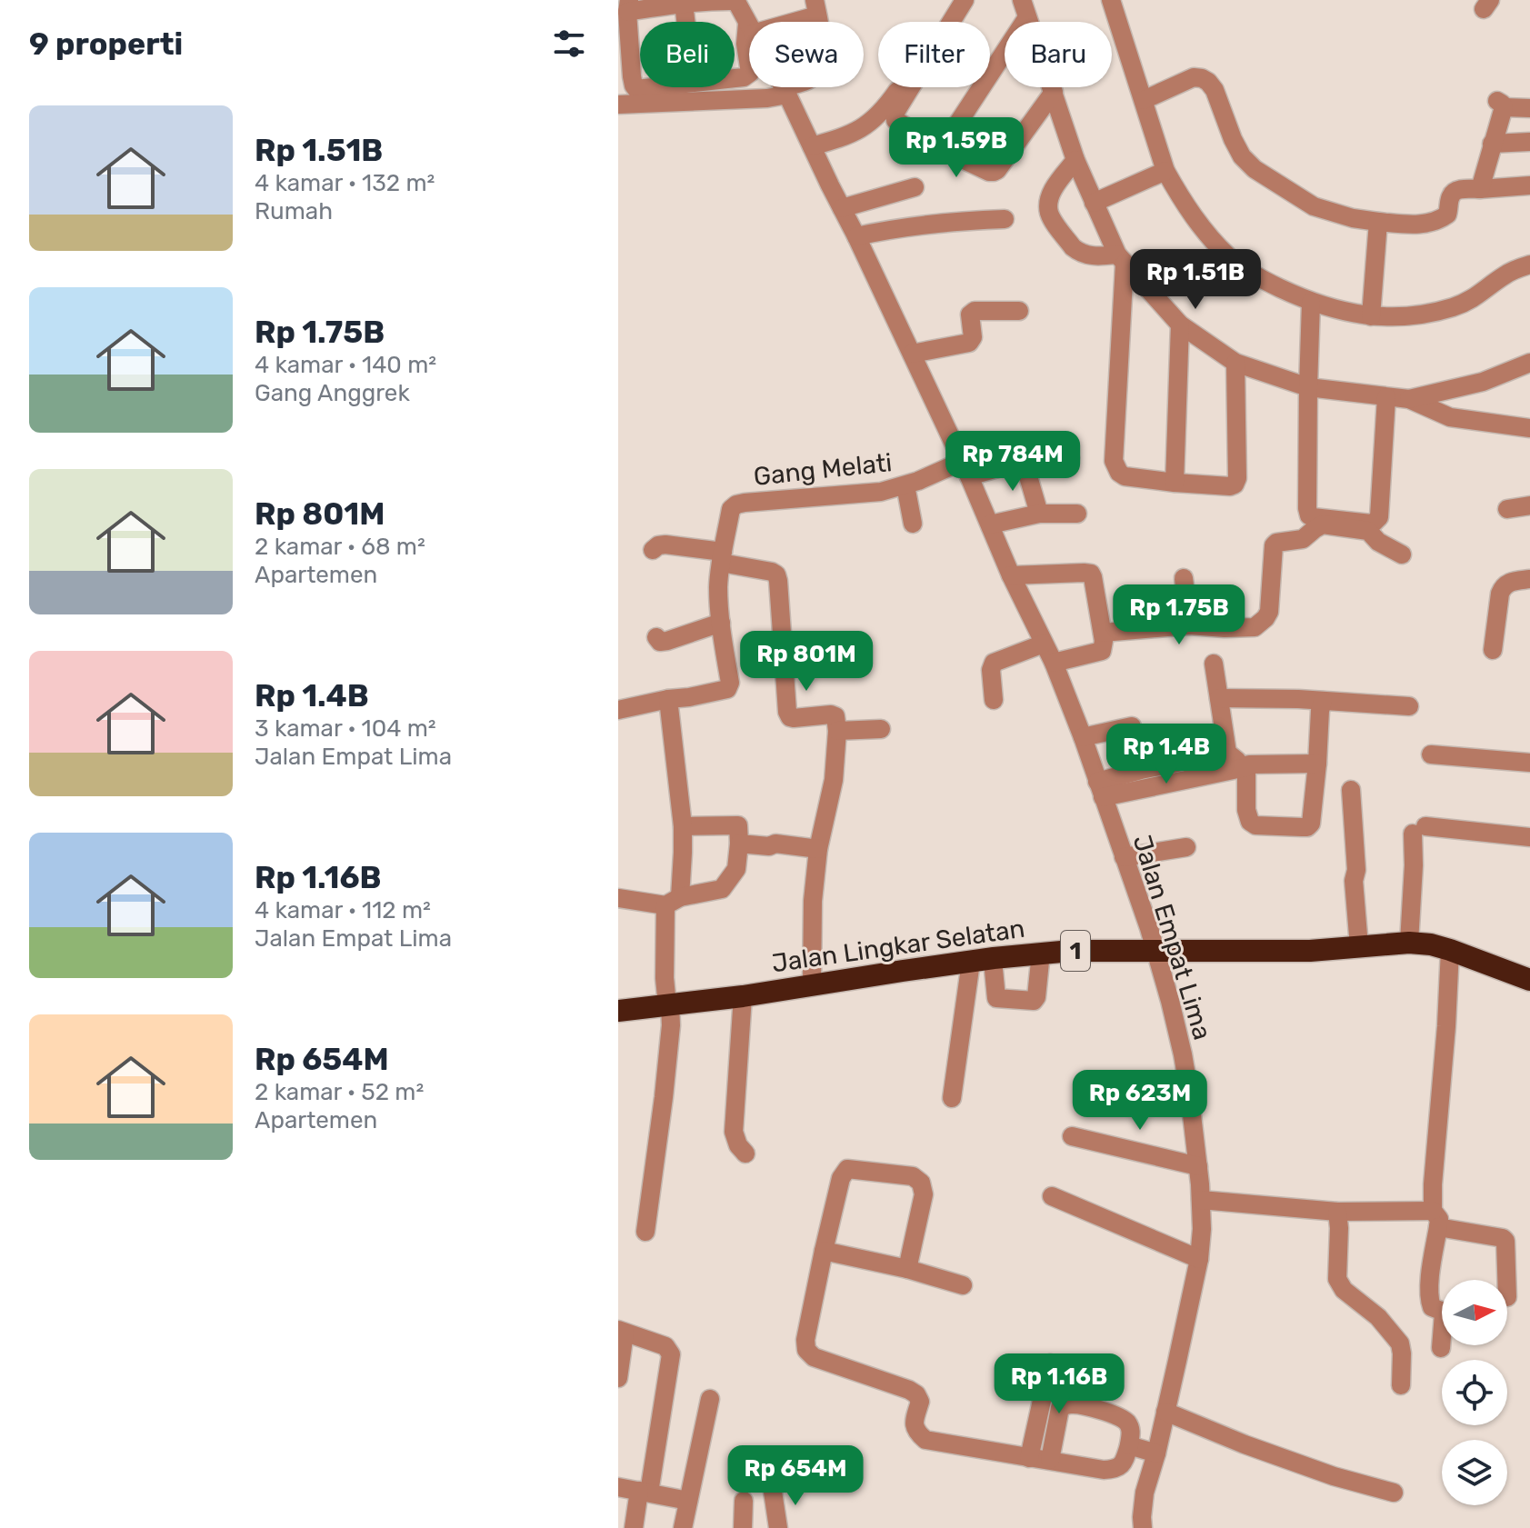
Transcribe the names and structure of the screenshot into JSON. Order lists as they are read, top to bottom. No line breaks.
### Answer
{"streets":{"highway":["Jalan Lingkar Selatan","1"],"street":["Gang Melati","Jalan Empat Lima"]},"crossings":[["Gang Melati","Jalan Empat Lima"],["Jalan Empat Lima","Jalan Lingkar Selatan"]],"north":"right","page":{"heading":"9 properti","chip":["Beli","Sewa","Filter","Baru"],"list":[{"name":"Rp 1.51B","note":"4 kamar · 132 m² · Rumah"},{"name":"Rp 1.75B","note":"4 kamar · 140 m² · Gang Anggrek"},{"name":"Rp 801M","note":"2 kamar · 68 m² · Apartemen"},{"name":"Rp 1.4B","note":"3 kamar · 104 m² · Jalan Empat Lima"},{"name":"Rp 1.16B","note":"4 kamar · 112 m² · Jalan Empat Lima"},{"name":"Rp 654M","note":"2 kamar · 52 m² · Apartemen"}],"price":["Rp 1.59B","Rp 1.51B","Rp 784M","Rp 1.75B","Rp 801M","Rp 1.4B","Rp 623M","Rp 1.16B","Rp 654M"]}}
